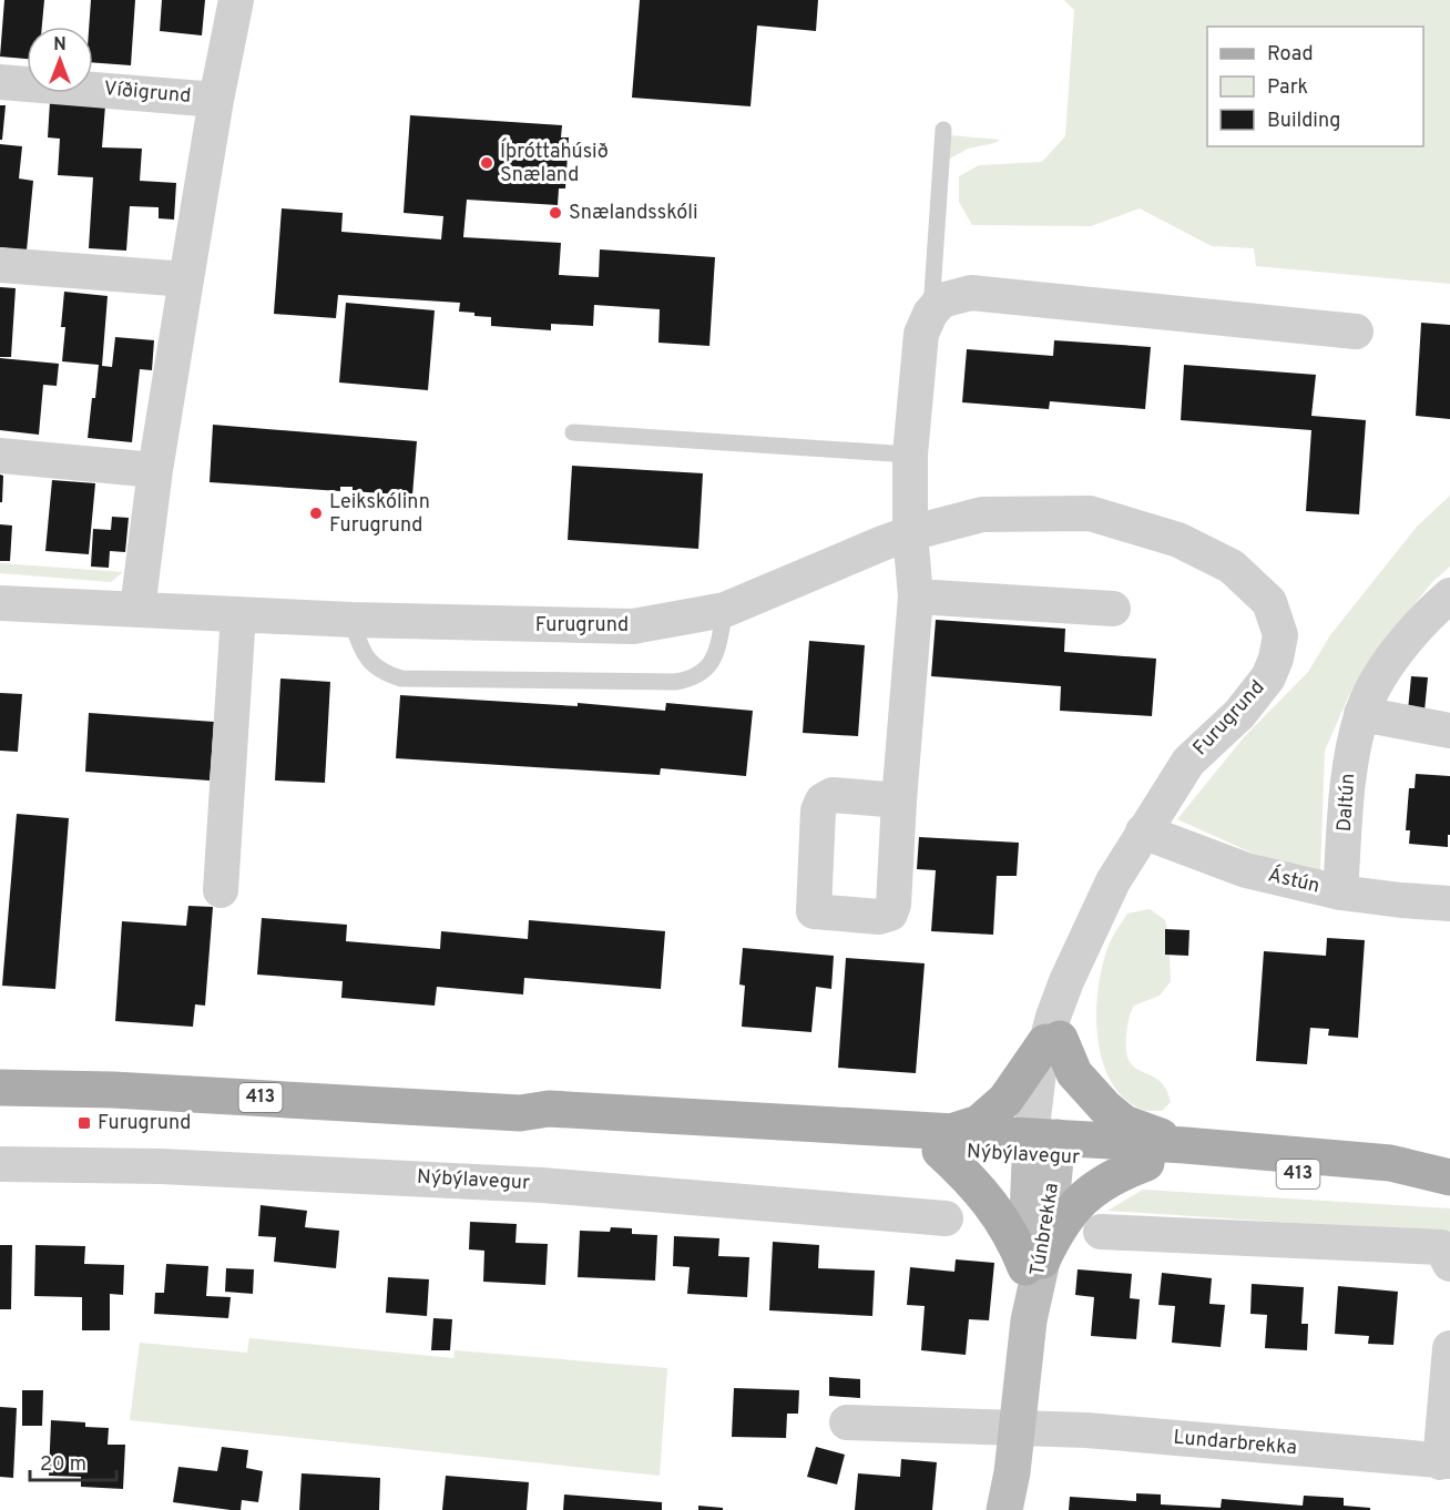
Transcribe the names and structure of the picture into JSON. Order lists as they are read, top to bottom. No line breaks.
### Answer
{"streets":{"main road":["413","Nýbýlavegur"],"street":["Víðigrund","Furugrund","Daltún","Ástún","Túnbrekka","Lundarbrekka"]},"crossings":[["Víðigrund","Furugrund"],["Furugrund","Ástún"],["Furugrund","Nýbýlavegur"],["Furugrund","Túnbrekka"],["Daltún","Ástún"],["Nýbýlavegur","Túnbrekka"],["Túnbrekka","Lundarbrekka"]],"places":{"other":["Íþróttahúsið Snæland","Snælandsskóli","Leikskólinn Furugrund"],"transit":["Furugrund"]},"legend":["Road","Park","Building"],"scale_bar":"20 m","north":"top"}
